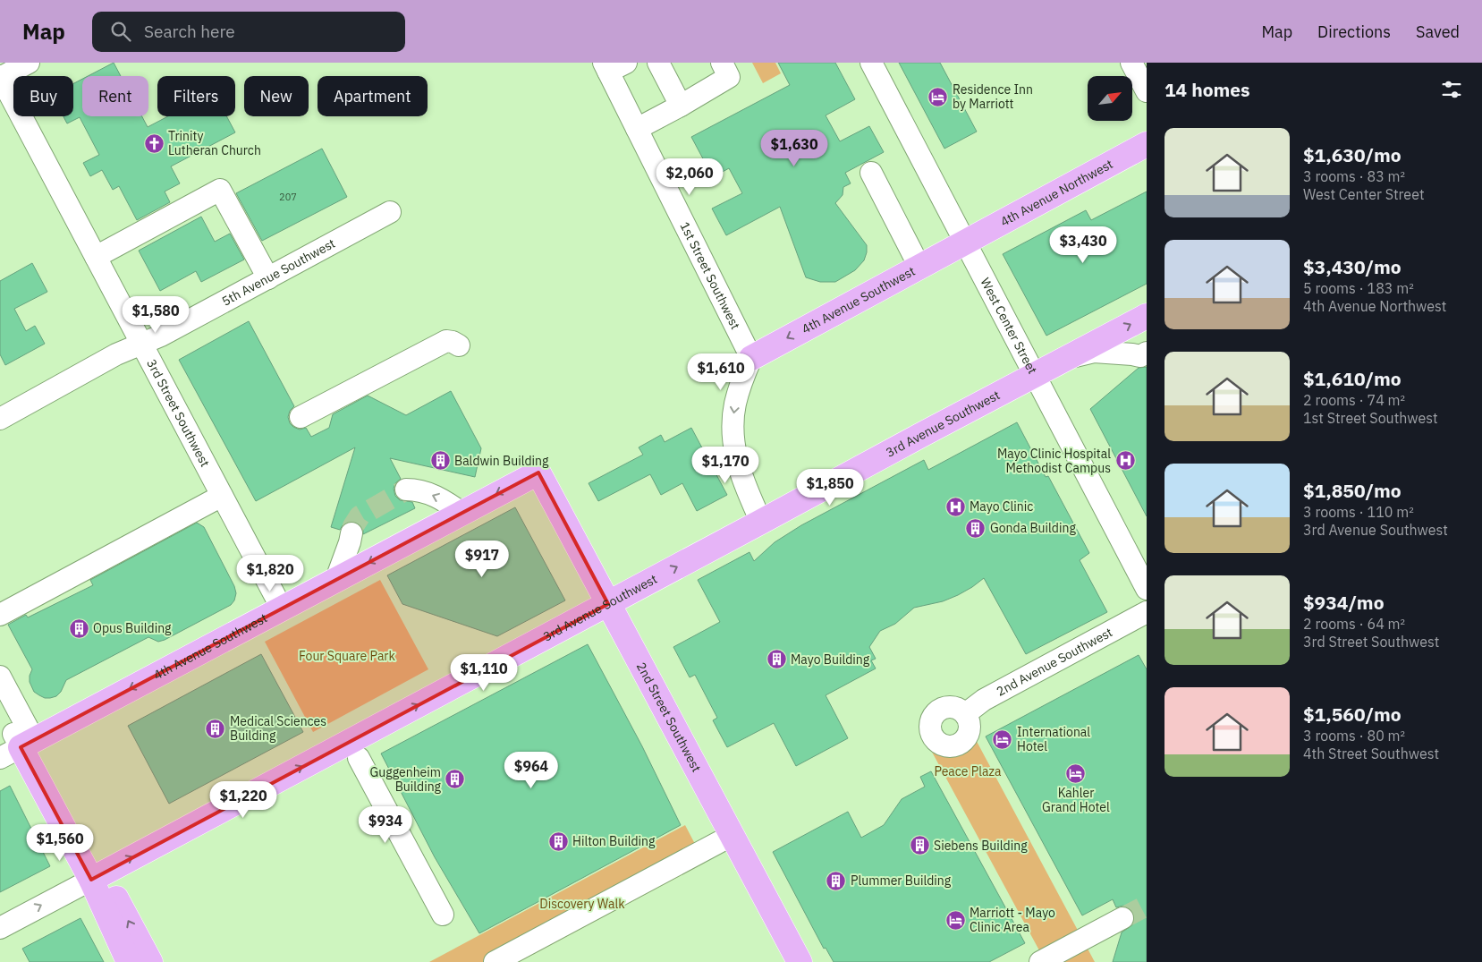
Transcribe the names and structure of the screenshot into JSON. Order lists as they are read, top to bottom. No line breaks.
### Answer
{"streets":{"main road":["4th Avenue Northwest","4th Avenue Southwest","3rd Avenue Southwest","2nd Street Southwest"],"street":["5th Avenue Southwest","1st Street Southwest","West Center Street","3rd Street Southwest","2nd Avenue Southwest"]},"crossings":[["4th Avenue Northwest","4th Avenue Southwest"],["4th Avenue Northwest","West Center Street"],["5th Avenue Southwest","3rd Street Southwest"],["1st Street Southwest","4th Avenue Southwest"],["4th Avenue Southwest","West Center Street"],["4th Avenue Southwest","3rd Street Southwest"],["4th Avenue Southwest","2nd Street Southwest"],["West Center Street","3rd Avenue Southwest"],["3rd Avenue Southwest","2nd Street Southwest"]],"one_way":["4th Avenue Southwest","3rd Avenue Southwest"],"parks":["Four Square Park","Peace Plaza","Discovery Walk"],"places":{"hotel":["Residence Inn by Marriott","International Hotel","Kahler Grand Hotel","Marriott - Mayo Clinic Area"],"church":["Trinity Lutheran Church"],"building":["Baldwin Building","Gonda Building","Opus Building","Mayo Building","Medical Sciences Building","Guggenheim Building","Hilton Building","Siebens Building","Plummer Building"],"hospital":["Mayo Clinic Hospital Methodist Campus","Mayo Clinic"]},"house_numbers":["207"],"north":"top right","page":{"header":"Map","search":"Search here","nav":["Map","Directions","Saved"],"heading":"14 homes","chip":["Buy","Rent","Filters","New","Apartment"],"list":[{"name":"$1,630/mo","note":"3 rooms · 83 m² · West Center Street"},{"name":"$3,430/mo","note":"5 rooms · 183 m² · 4th Avenue Northwest"},{"name":"$1,610/mo","note":"2 rooms · 74 m² · 1st Street Southwest"},{"name":"$1,850/mo","note":"3 rooms · 110 m² · 3rd Avenue Southwest"},{"name":"$934/mo","note":"2 rooms · 64 m² · 3rd Street Southwest"},{"name":"$1,560/mo","note":"3 rooms · 80 m² · 4th Street Southwest"}],"price":["$1,630","$2,060","$3,430","$1,580","$1,610","$1,170","$1,850","$917","$1,820","$1,110","$964","$1,220","$934","$1,560"]}}
